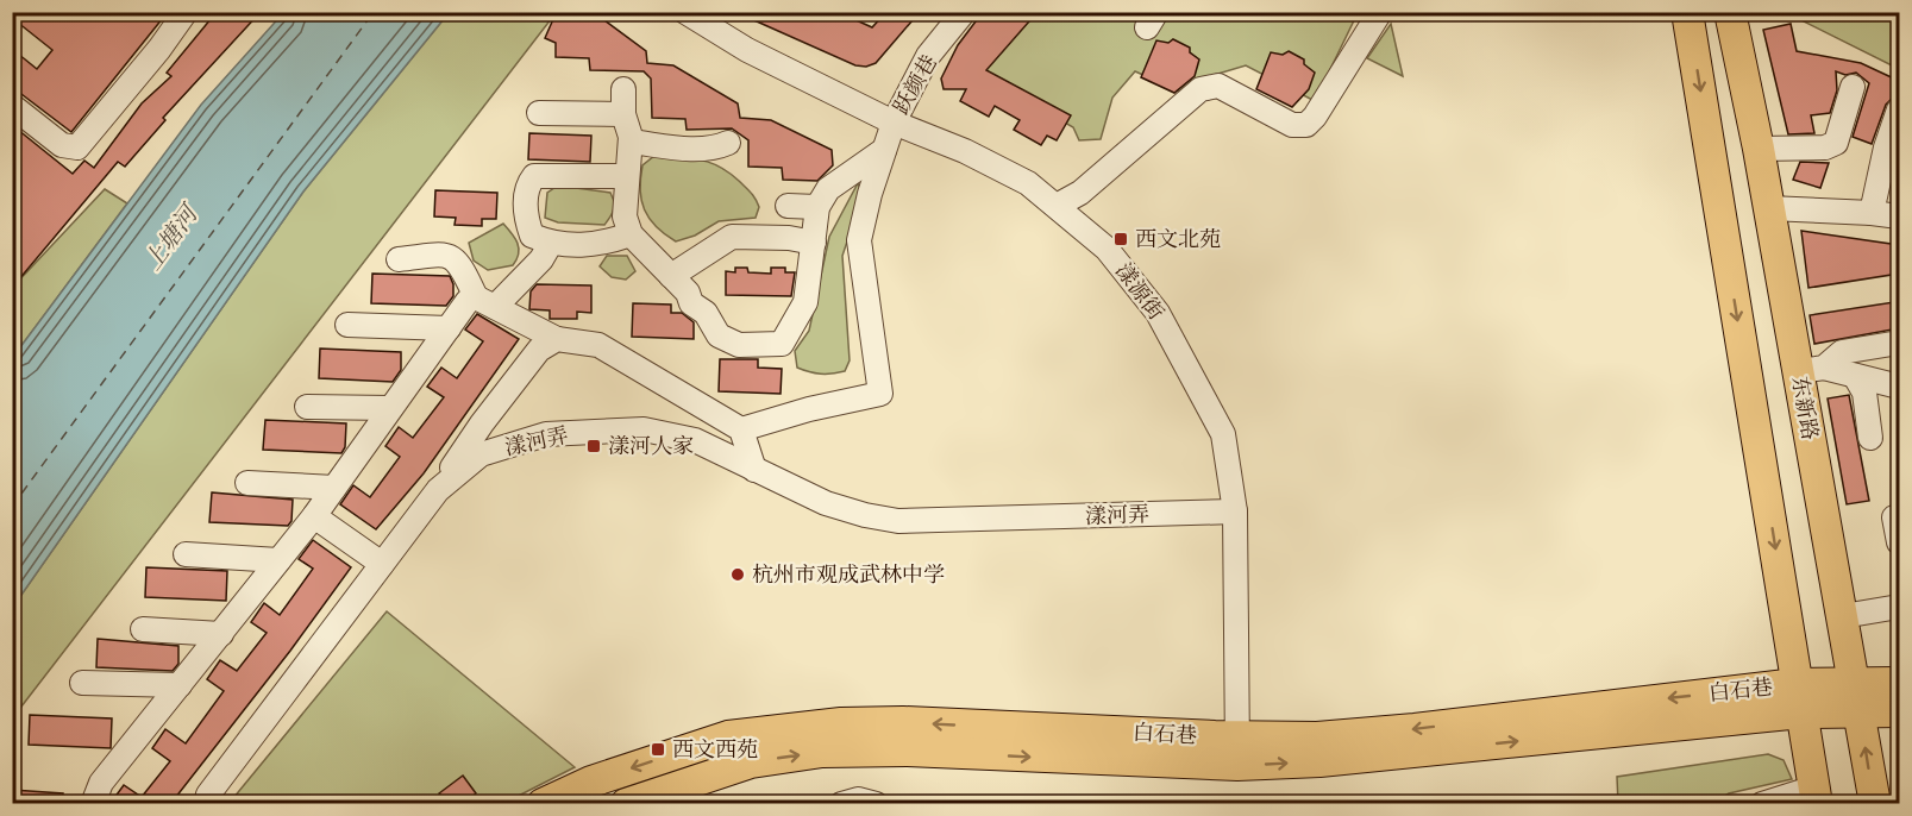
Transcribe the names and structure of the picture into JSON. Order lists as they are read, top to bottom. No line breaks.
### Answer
{"streets":{"main road":["东新路","白石巷"],"street":["跃颜巷","漾源街","漾河弄"]},"crossings":[["跃颜巷","漾源街"],["漾源街","漾河弄"],["漾源街","白石巷"],["东新路","白石巷"]],"water":["上塘河"],"places":{"transit":["西文北苑","漾河人家","西文西苑"],"other":["杭州市观成武林中学"]}}
